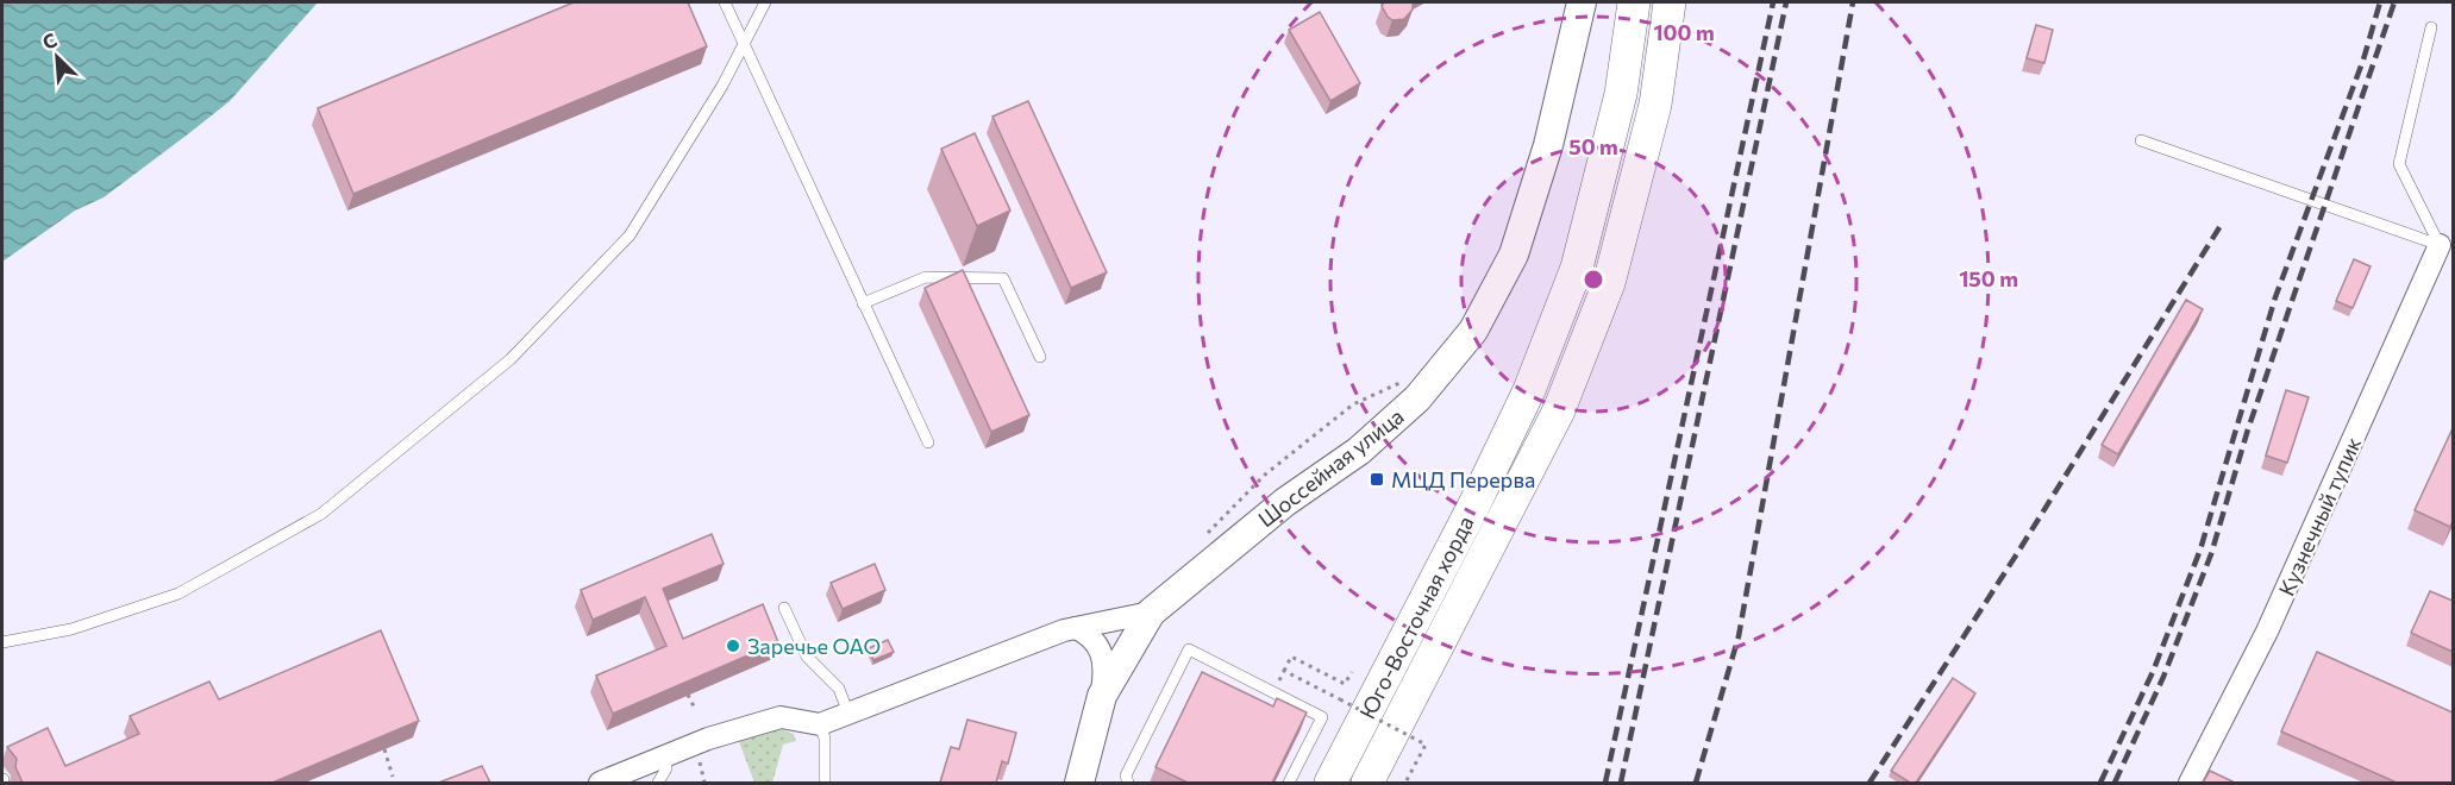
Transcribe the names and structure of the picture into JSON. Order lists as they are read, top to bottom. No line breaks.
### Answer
{"streets":{"main road":["Шоссейная улица","Юго-Восточная хорда"],"street":["Кузнечный тупик"]},"places":{"transit":["МЦД Перерва"],"other":["Заречье ОАО"]},"north":"top left","rings":["100 m","50 m","150 m"]}
